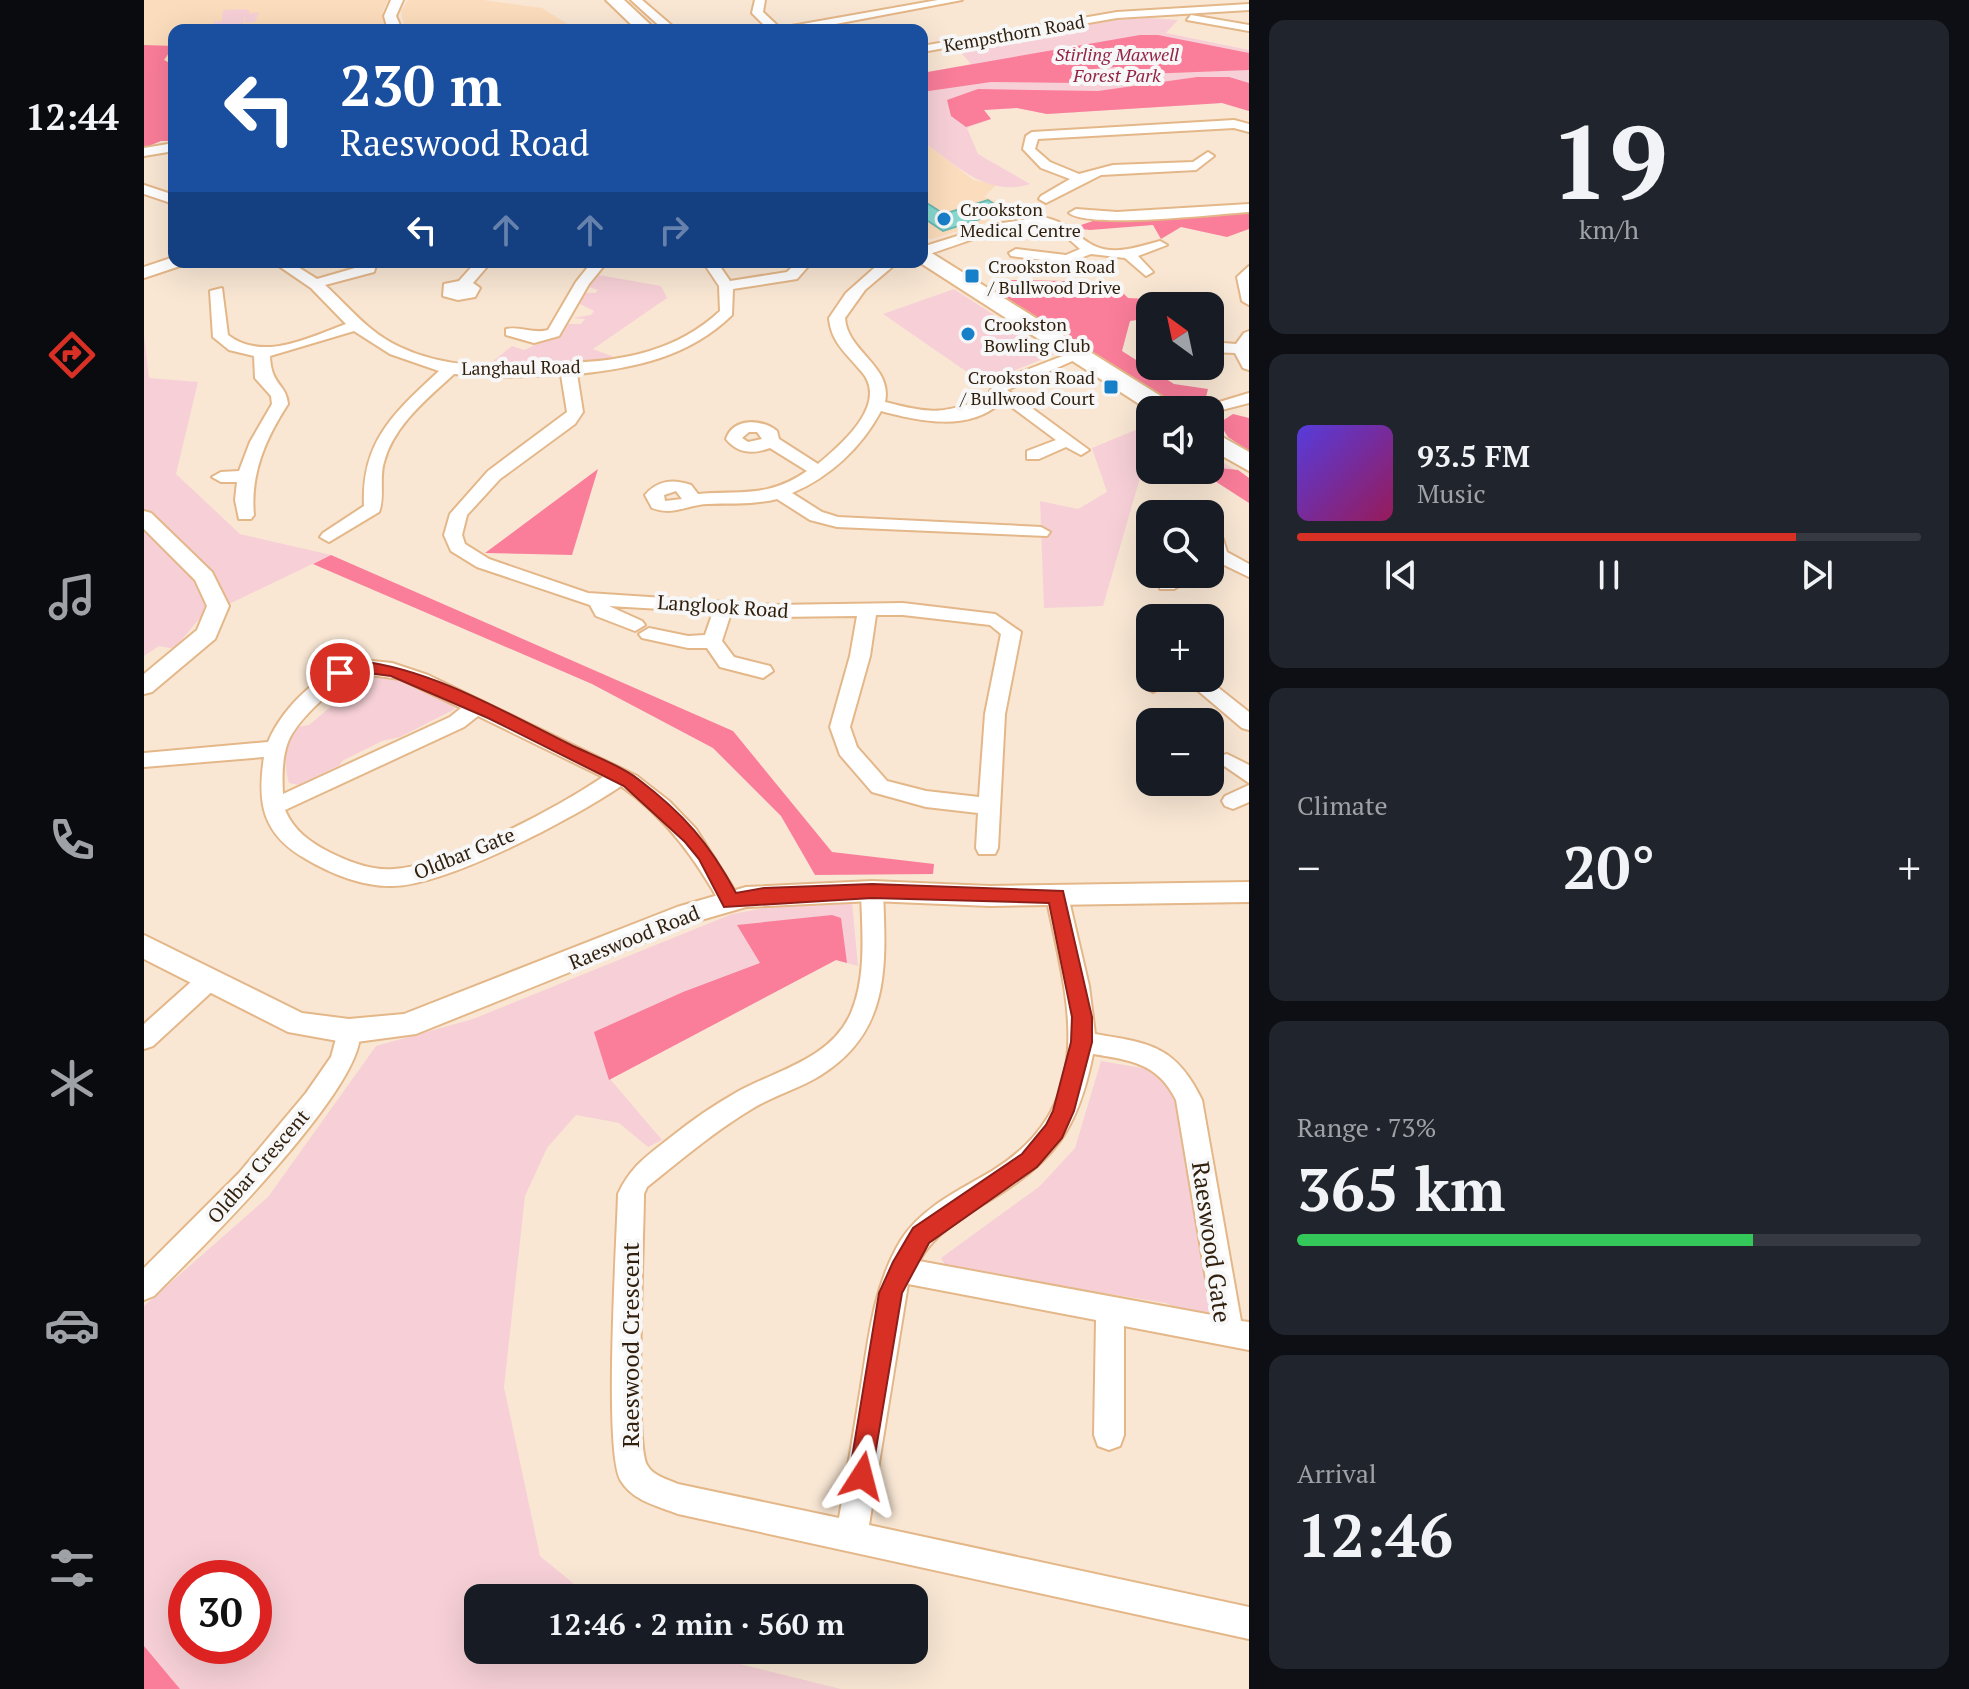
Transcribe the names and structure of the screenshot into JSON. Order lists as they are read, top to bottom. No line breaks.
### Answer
{"streets":{"street":["Kempsthorn Road","Langhaul Road","Langlook Road","Oldbar Gate","Raeswood Road","Oldbar Crescent","Raeswood Gate","Raeswood Crescent"]},"crossings":[["Langhaul Road","Langlook Road"],["Raeswood Road","Oldbar Crescent"],["Raeswood Road","Raeswood Crescent"]],"parks":["Stirling Maxwell Forest Park"],"places":{"other":["Crookston Medical Centre","Crookston Bowling Club"],"transit":["Crookston Road / Bullwood Drive","Crookston Road / Bullwood Court"]},"north":"top left","page":{"tabs":"12:44","tile":[["19","km/h"],"Climate",["Range · 73%","365 km"],["Arrival","12:46"]],"turn":["230 m","Raeswood Road"],"map_buttons":["+","−"],"song":["93.5 FM","Music"],"heat":["−","20°","+"],"limit":"30","trip":"12:46 · 2 min · 560 m"}}
